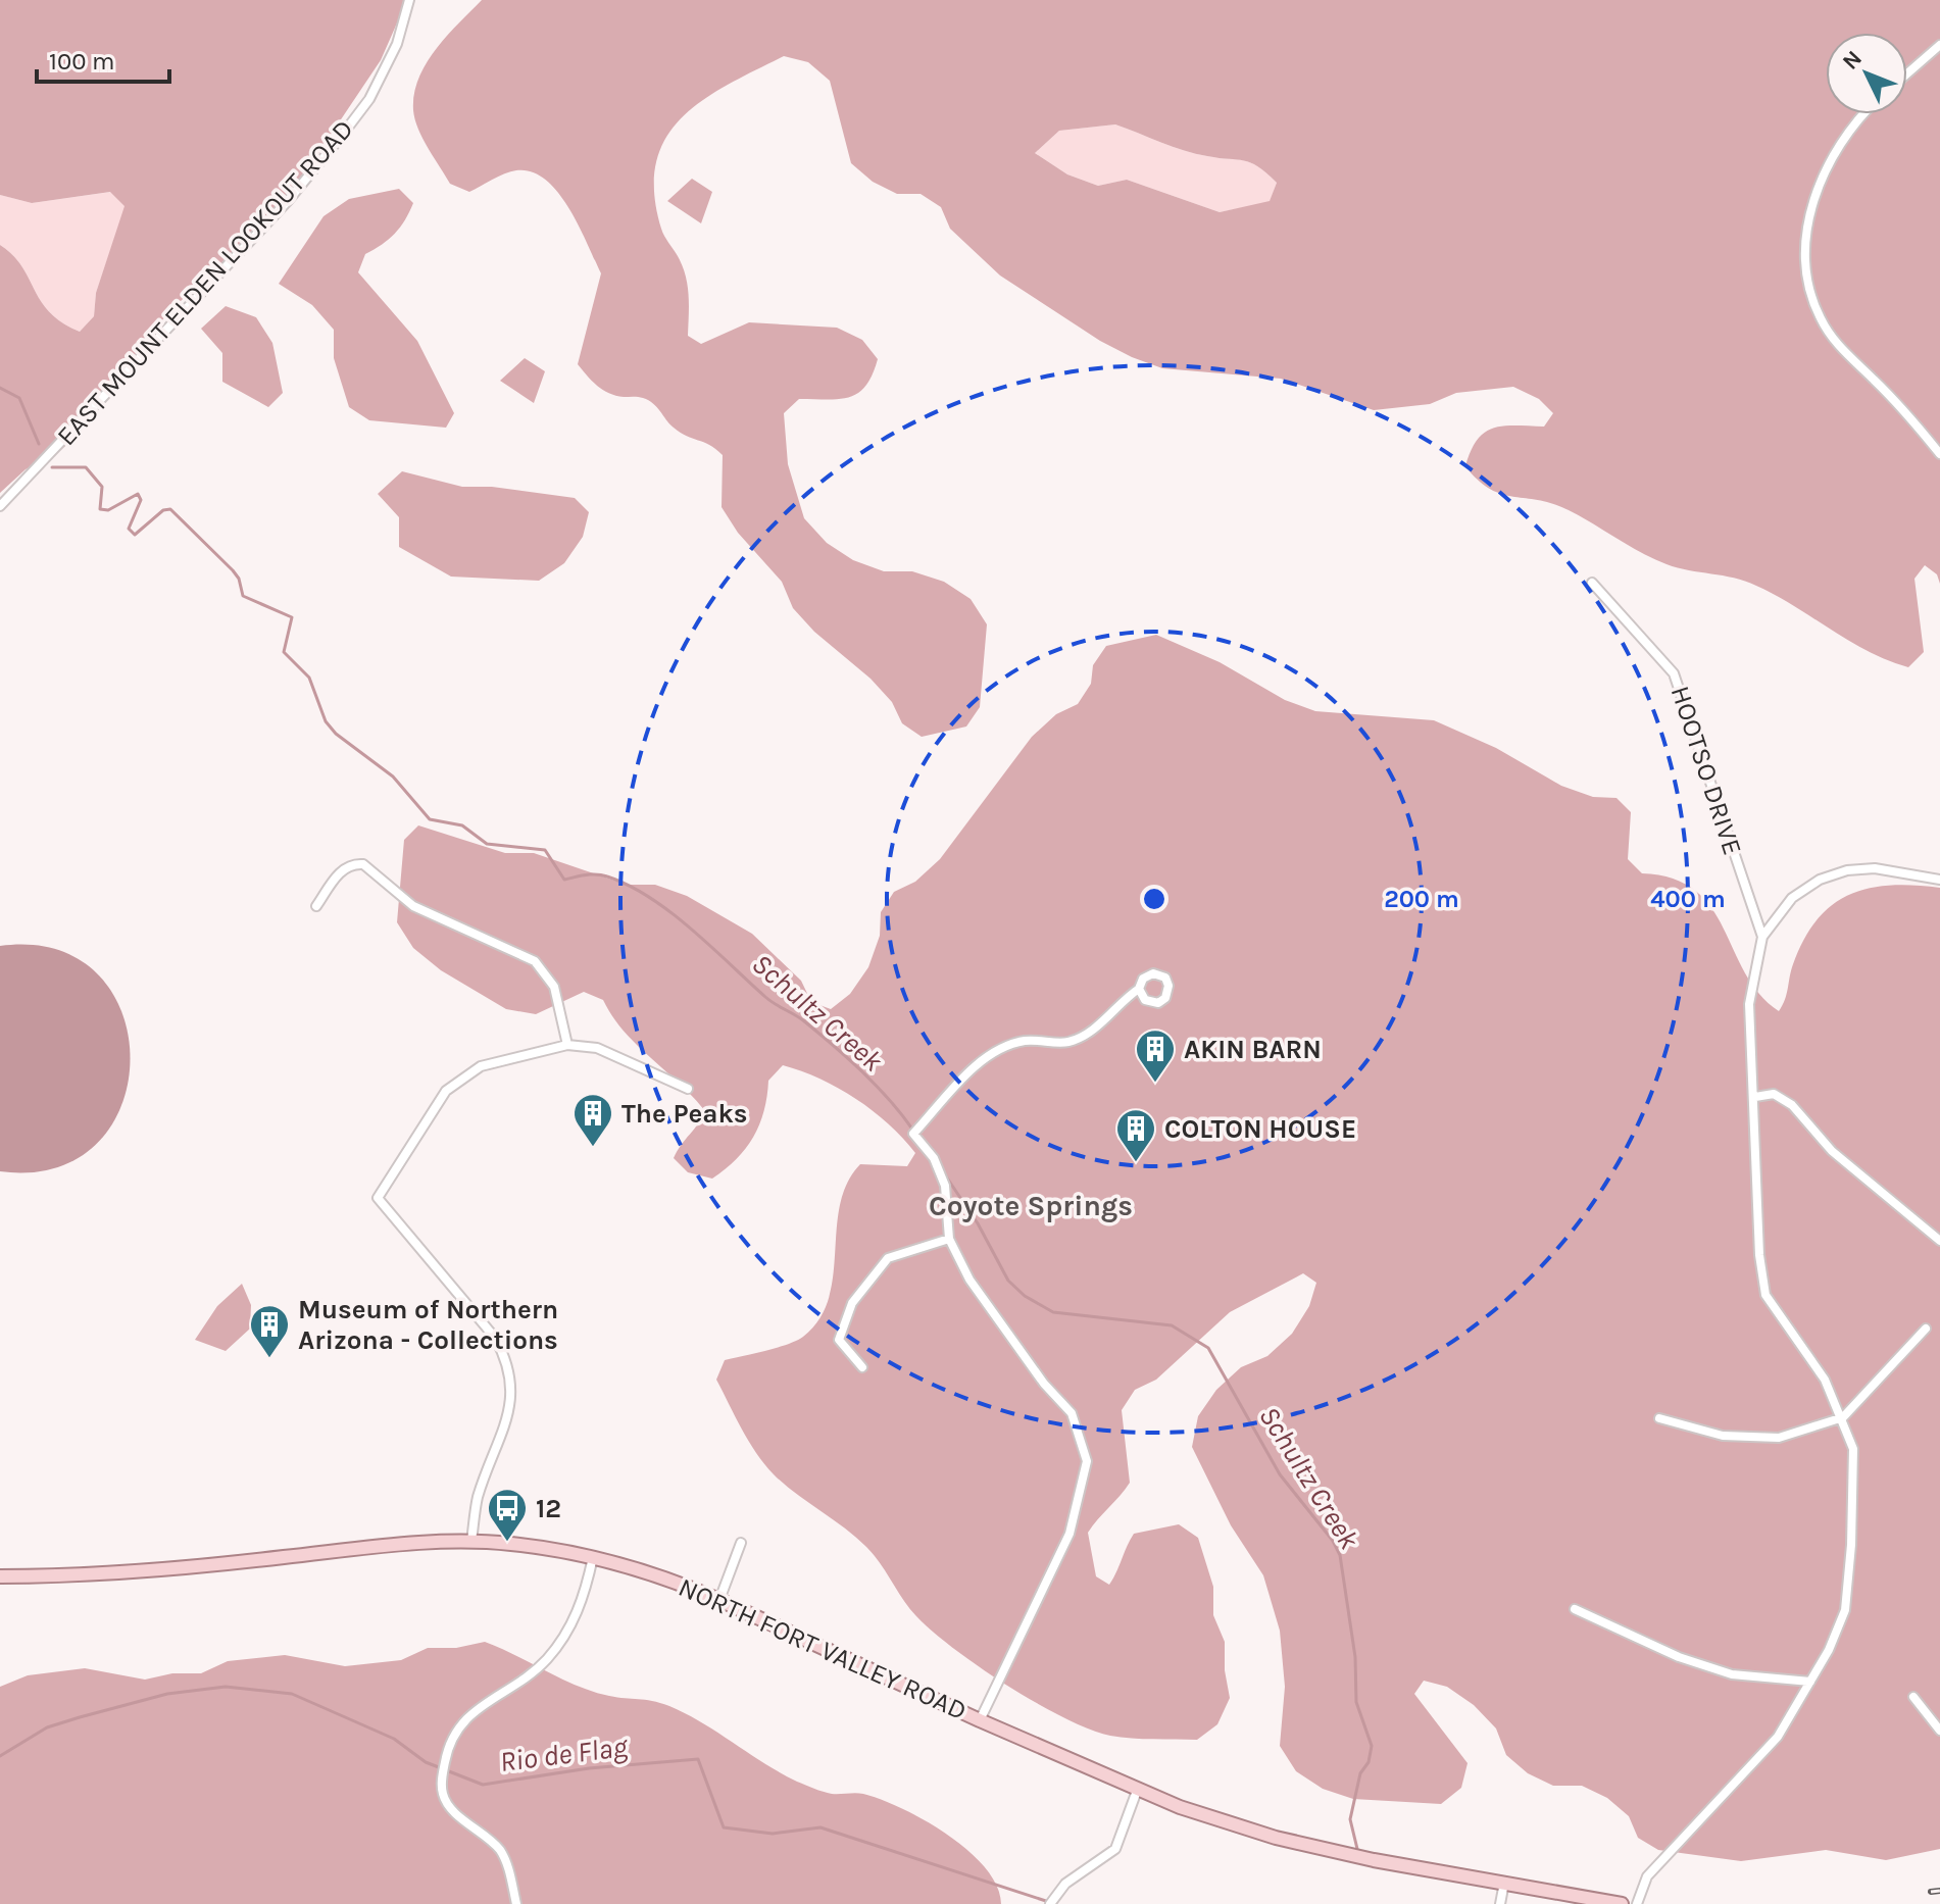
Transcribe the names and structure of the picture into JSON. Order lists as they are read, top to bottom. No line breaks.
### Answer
{"streets":{"main road":["NORTH FORT VALLEY ROAD"],"street":["EAST MOUNT ELDEN LOOKOUT ROAD","HOOTSO DRIVE"]},"districts":["Coyote Springs"],"water":["Schultz Creek","Rio de Flag"],"places":{"building":["AKIN BARN","The Peaks","COLTON HOUSE","Museum of Northern Arizona - Collections"],"bus stop":["12"]},"scale_bar":"100 m","north":"top left","rings":["200 m","400 m"]}
